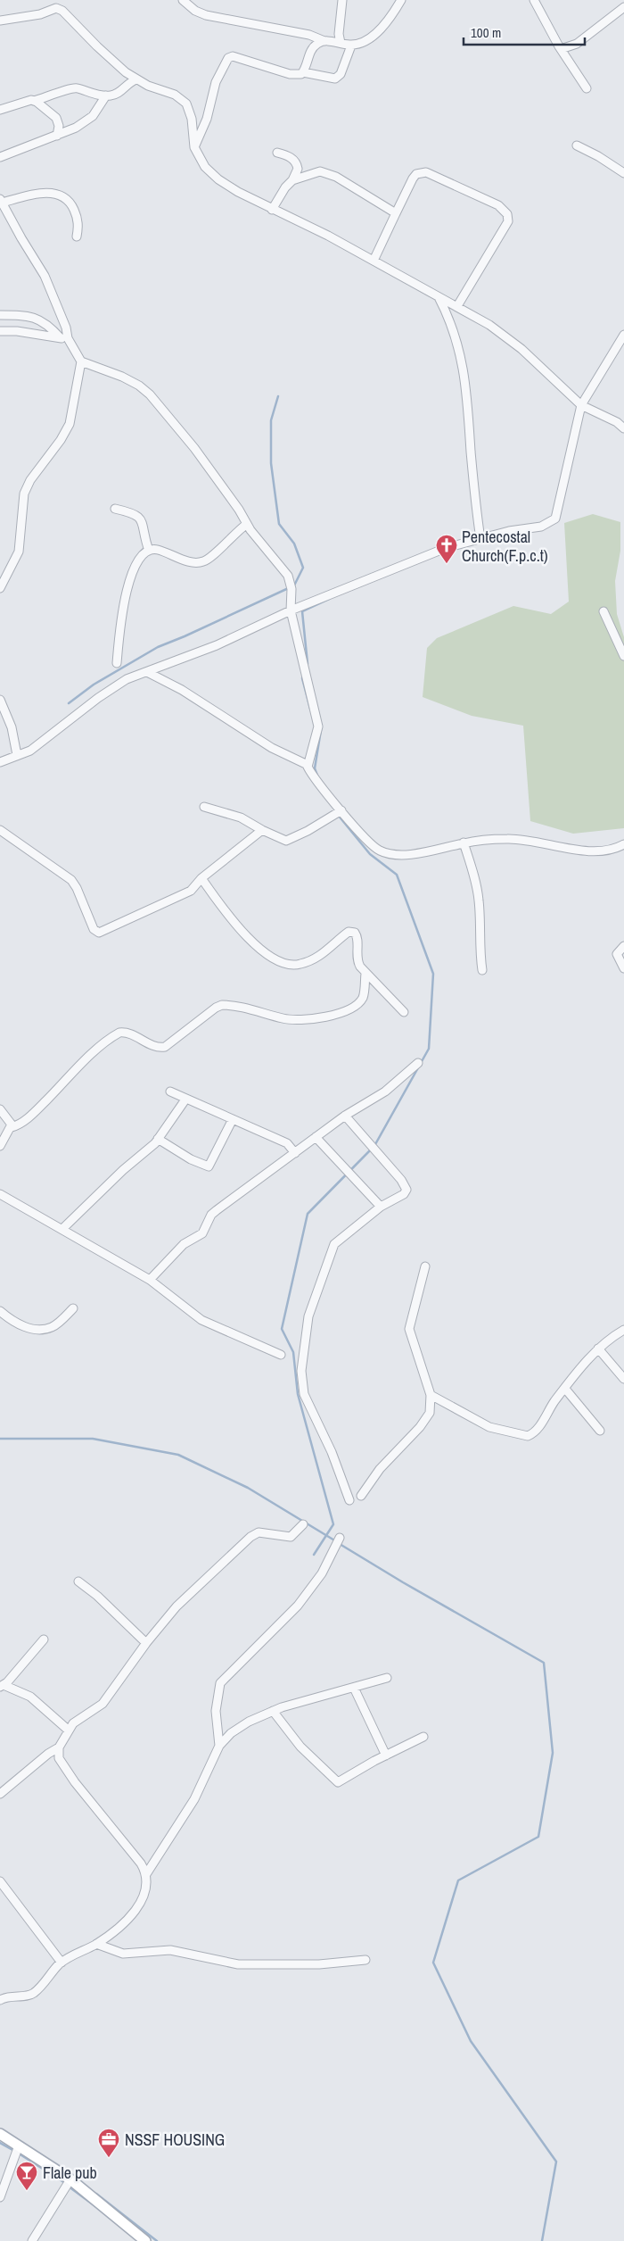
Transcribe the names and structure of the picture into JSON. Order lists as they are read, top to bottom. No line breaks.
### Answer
{"places":{"church":["Pentecostal Church(F.p.c.t)"],"office":["NSSF HOUSING"],"bar":["Flale pub"]},"scale_bar":"100 m"}
